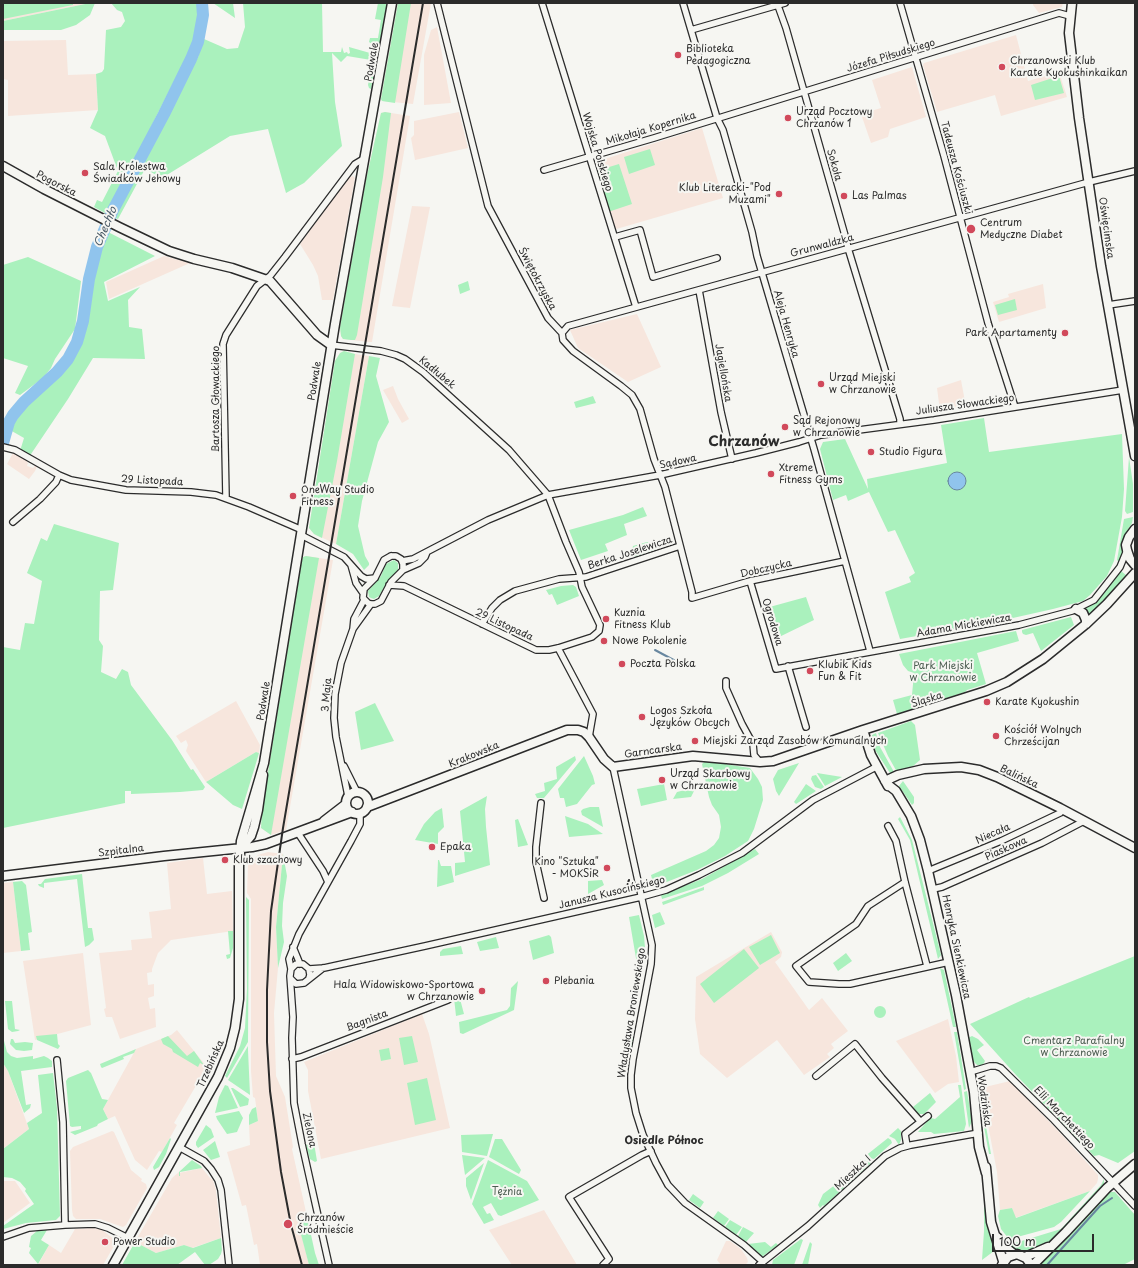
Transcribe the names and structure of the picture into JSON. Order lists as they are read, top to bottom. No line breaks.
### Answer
{"streets":{"street":["Józefa Piłsudskiego","Podwale","Mikołaja Kopernika","Wojska Polskiego","Sokoła","Tadeusza Kościuszki","Pogorska","Oświęcimska","Grunwaldzka","Świętokrzyska","Aleja Henryka","Kadłubek","Jagiellońska","Bartosza Głowackiego","Juliusza Słowackiego","Sądowa","29 Listopada","Berka Joselewicza","Dobczycka","Ogrodowa","Adama Mickiewicza","3 Maja","Śląska","Garncarska","Krakowska","Balińska","Niecała","Piaskowa","Szpitalna","Janusza Kusocińskiego","Henryka Sienkiewicza","Władysława Broniewskiego","Bagnista","Trzebińska","Wodzińska","Elli Marchettiego","Zielona","Mieszka I"]},"crossings":[["Józefa Piłsudskiego","Mikołaja Kopernika"],["Józefa Piłsudskiego","Sokoła"],["Józefa Piłsudskiego","Tadeusza Kościuszki"],["Józefa Piłsudskiego","Oświęcimska"],["Józefa Piłsudskiego","Aleja Henryka"],["Podwale","Kadłubek"],["Podwale","Bartosza Głowackiego"],["Podwale","29 Listopada"],["Podwale","Szpitalna"],["Podwale","Trzebińska"],["Mikołaja Kopernika","Wojska Polskiego"],["Mikołaja Kopernika","Aleja Henryka"],["Wojska Polskiego","Grunwaldzka"],["Sokoła","Grunwaldzka"],["Sokoła","Juliusza Słowackiego"],["Tadeusza Kościuszki","Grunwaldzka"],["Tadeusza Kościuszki","Juliusza Słowackiego"],["Pogorska","Bartosza Głowackiego"],["Oświęcimska","Grunwaldzka"],["Oświęcimska","Juliusza Słowackiego"],["Grunwaldzka","Świętokrzyska"],["Grunwaldzka","Aleja Henryka"],["Grunwaldzka","Jagiellońska"],["Świętokrzyska","Sądowa"],["Świętokrzyska","Berka Joselewicza"],["Świętokrzyska","Dobczycka"],["Aleja Henryka","Juliusza Słowackiego"],["Aleja Henryka","Sądowa"],["Aleja Henryka","Dobczycka"],["Aleja Henryka","Adama Mickiewicza"],["Kadłubek","Sądowa"],["Kadłubek","29 Listopada"],["Kadłubek","Berka Joselewicza"],["Jagiellońska","Sądowa"],["Bartosza Głowackiego","29 Listopada"],["Juliusza Słowackiego","Sądowa"],["29 Listopada","Berka Joselewicza"],["29 Listopada","3 Maja"],["Dobczycka","Ogrodowa"],["Ogrodowa","Adama Mickiewicza"],["3 Maja","Krakowska"],["Śląska","Garncarska"],["Śląska","Henryka Sienkiewicza"],["Garncarska","Krakowska"],["Garncarska","Władysława Broniewskiego"],["Balińska","Niecała"],["Balińska","Piaskowa"],["Balińska","Henryka Sienkiewicza"],["Niecała","Henryka Sienkiewicza"],["Piaskowa","Henryka Sienkiewicza"],["Szpitalna","Trzebińska"],["Janusza Kusocińskiego","Henryka Sienkiewicza"],["Janusza Kusocińskiego","Władysława Broniewskiego"],["Janusza Kusocińskiego","Zielona"],["Henryka Sienkiewicza","Wodzińska"],["Henryka Sienkiewicza","Elli Marchettiego"],["Władysława Broniewskiego","Mieszka I"],["Bagnista","Zielona"],["Wodzińska","Elli Marchettiego"],["Wodzińska","Mieszka I"]],"districts":["Chrzanów","Osiedle Północ"],"water":["Chechło"],"parks":["Park Miejski w Chrzanowie","Cmentarz Parafialny w Chrzanowie","Tężnia"],"places":["Biblioteka Pedagogiczna","Chrzanowski Klub Karate Kyokushinkaikan","Urząd Pocztowy Chrzanów 1","Sala Królestwa Świadków Jehowy","Klub Literacki-\"Pod Muzami\"","Las Palmas","Centrum Medyczne Diabet","Park Apartamenty","Urząd Miejski w Chrzanowie","Sąd Rejonowy w Chrzanowie","Studio Figura","Xtreme Fitness Gyms","OneWay Studio Fitness","Kuznia Fitness Klub","Nowe Pokolenie","Poczta Polska","Klubik Kids Fun & Fit","Karate Kyokushin","Logos Szkoła Języków Obcych","Kościół Wolnych Chrześcijan","Miejski Zarząd Zasobów Komunalnych","Urząd Skarbowy w Chrzanowie","Epaka","Klub szachowy","Kino \"Sztuka\" - MOKSiR","Plebania","Hala Widowiskowo-Sportowa w Chrzanowie","Chrzanów Śródmieście","Power Studio"],"scale_bar":"100 m"}
